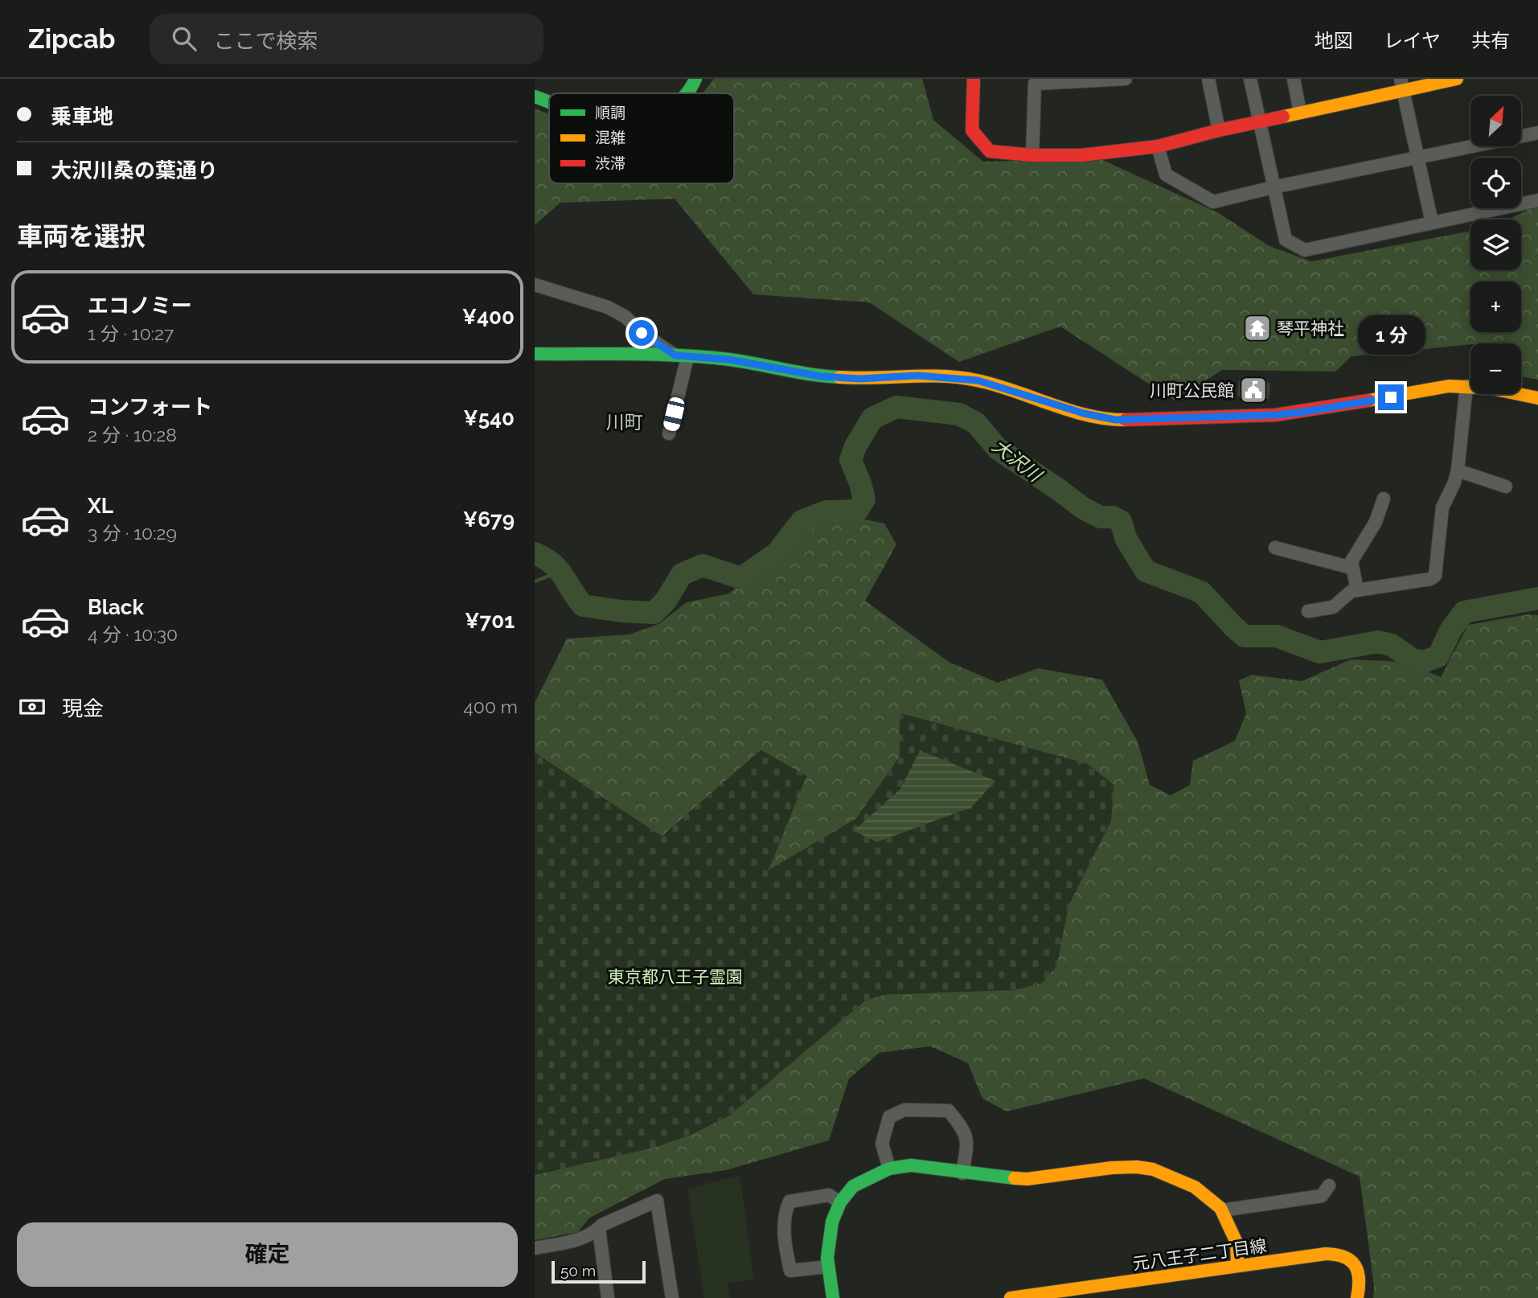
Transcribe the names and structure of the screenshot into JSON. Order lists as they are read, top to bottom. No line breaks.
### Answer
{"streets":{"street":["元八王子二丁目線"]},"districts":["川町"],"water":["大沢川"],"parks":["東京都八王子霊園"],"places":{"temple":["琴平神社"],"public building":["川町公民館"]},"legend":["順調","混雑","渋滞"],"scale_bar":"50 m","north":"top right","page":{"header":"Zipcab","search":"ここで検索","nav":["地図","レイヤ","共有"],"banner":["乗車地","大沢川桑の葉通り"],"map_buttons":["+","−"],"heading":"車両を選択","list":[{"name":"エコノミー","note":"1 分 · 10:27","value":"¥400"},{"name":"コンフォート","note":"2 分 · 10:28","value":"¥540"},{"name":"XL","note":"3 分 · 10:29","value":"¥679"},{"name":"Black","note":"4 分 · 10:30","value":"¥701"}],"bubble":"1 分","pay":["現金","400 m"],"buttons":"確定","scale":"50 m"}}
